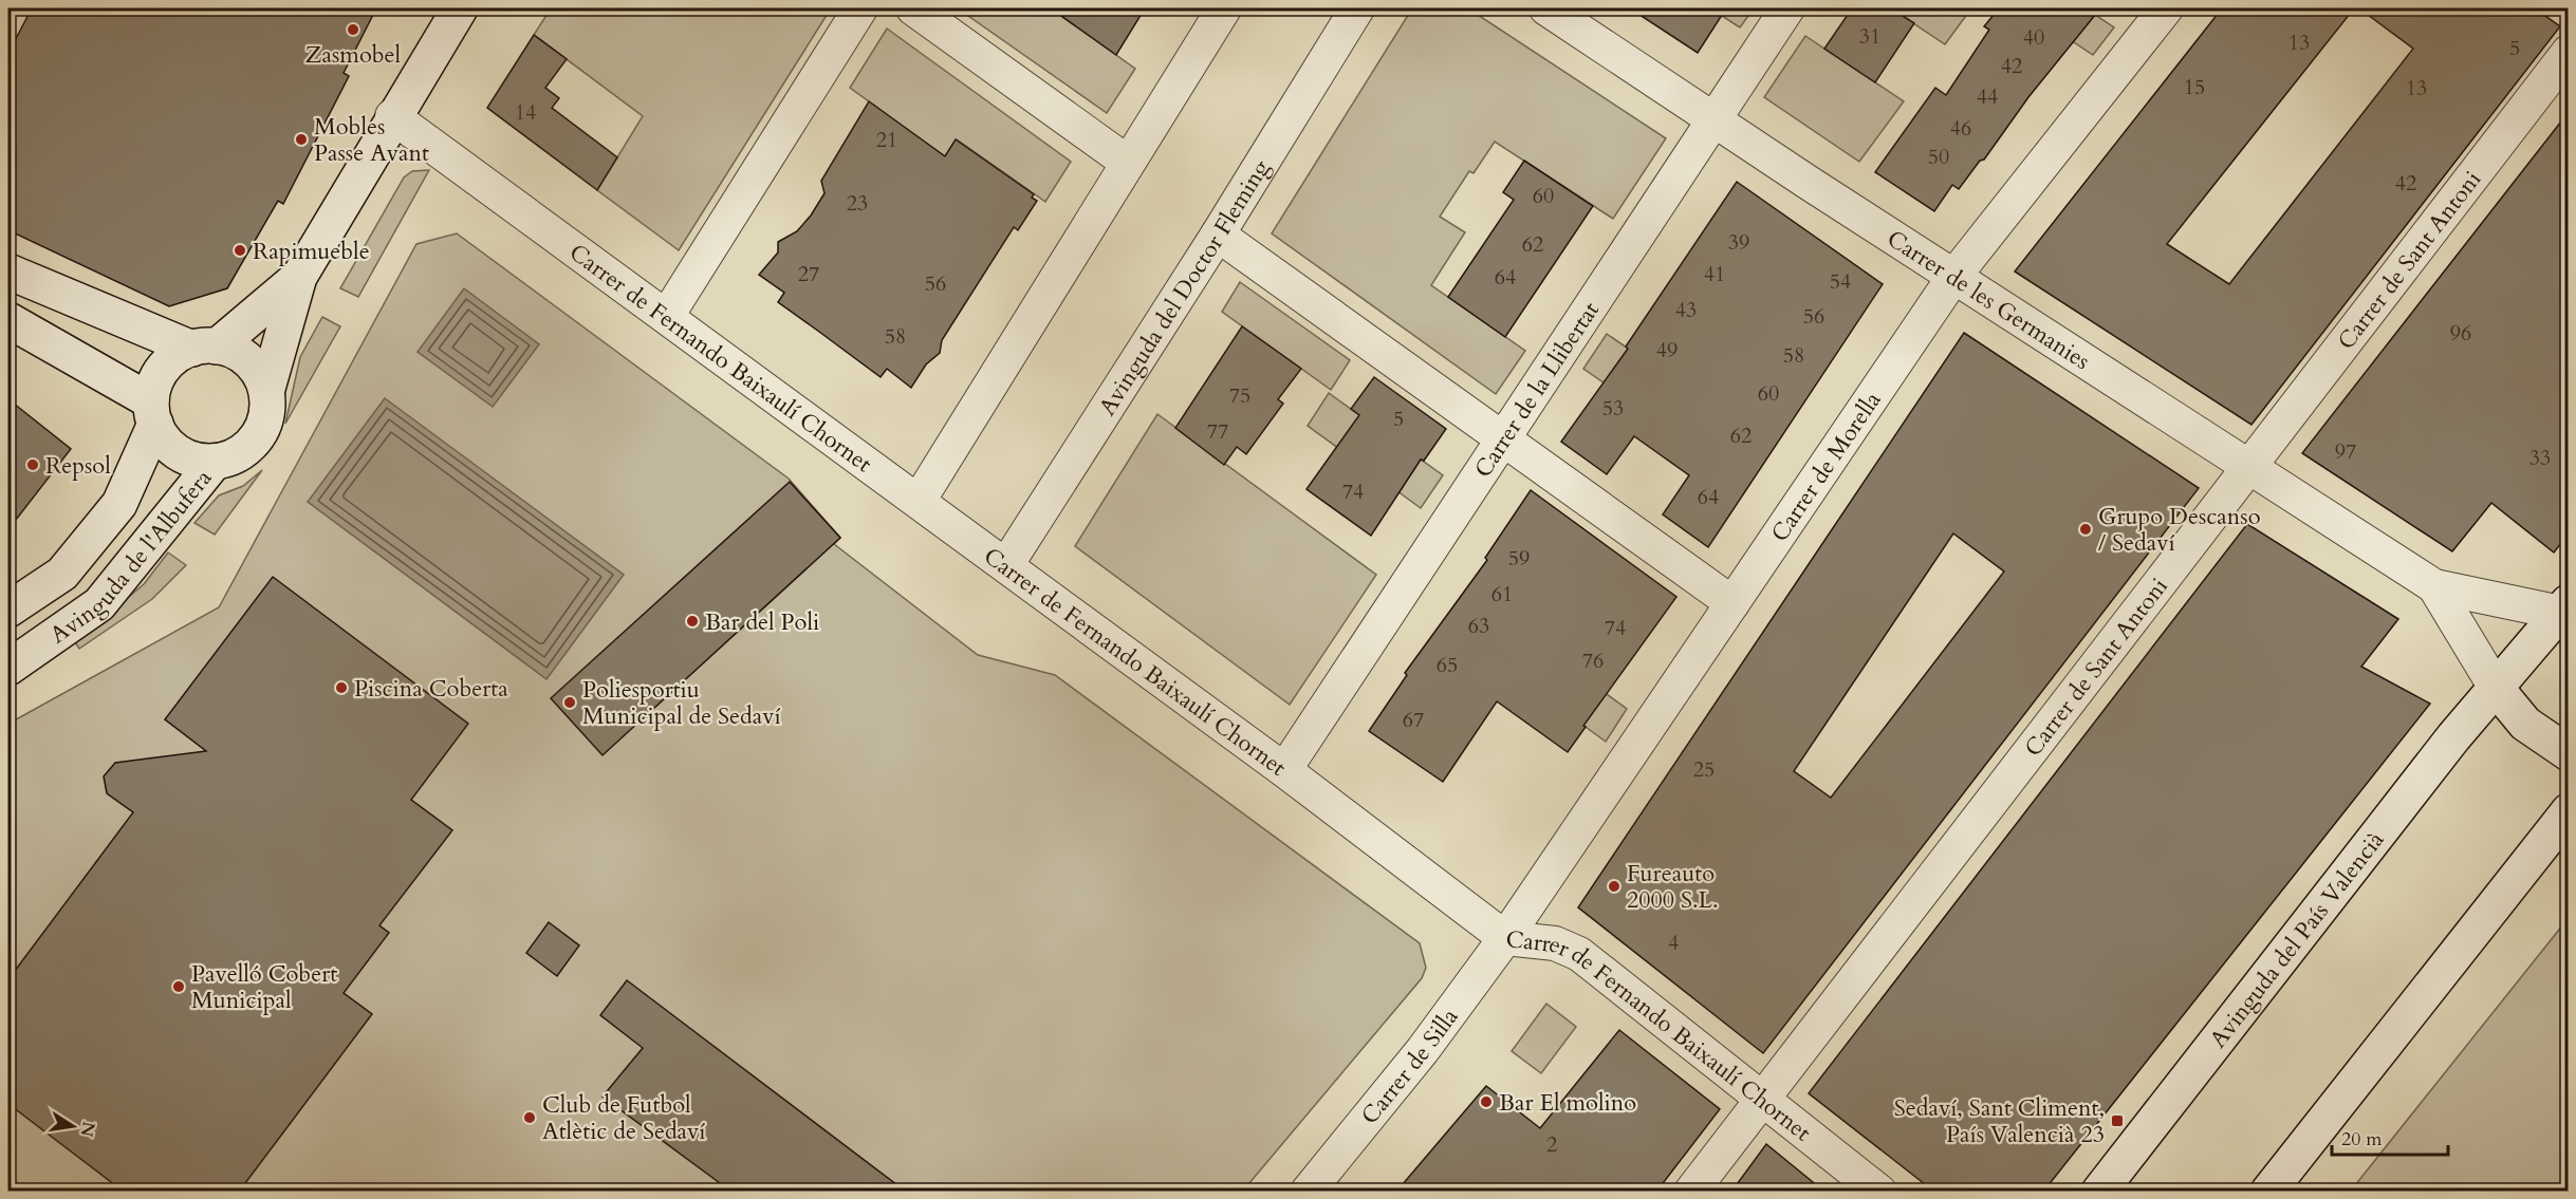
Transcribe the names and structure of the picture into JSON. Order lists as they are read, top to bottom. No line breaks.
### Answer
{"streets":{"street":["Carrer de Sant Antoni","Avinguda del Doctor Fleming","Carrer de les Germanies","Carrer de Fernando Baixaulí Chornet","Carrer de la Llibertat","Carrer de Morella","Avinguda de l'Albufera","Avinguda del País Valencià","Carrer de Silla"]},"crossings":[["Carrer de Sant Antoni","Carrer de les Germanies"],["Carrer de Sant Antoni","Carrer de Fernando Baixaulí Chornet"],["Avinguda del Doctor Fleming","Carrer de Fernando Baixaulí Chornet"],["Carrer de les Germanies","Carrer de la Llibertat"],["Carrer de les Germanies","Carrer de Morella"],["Carrer de les Germanies","Avinguda del País Valencià"],["Carrer de Fernando Baixaulí Chornet","Carrer de la Llibertat"],["Carrer de Fernando Baixaulí Chornet","Carrer de Morella"],["Carrer de Fernando Baixaulí Chornet","Carrer de Silla"],["Carrer de Morella","Carrer de Silla"]],"places":{"other":["Zasmobel","Mobles Passe Avant","Rapimueble","Repsol","Grupo Descanso / Sedaví","Bar del Poli","Piscina Coberta","Poliesportiu Municipal de Sedaví","Fureauto 2000 S.L.","Pavelló Cobert Municipal","Bar El molino","Club de Futbol Atlètic de Sedaví"],"transit":["Sedaví, Sant Climent, País Valencià 23"]},"house_numbers":["31","40","13","5","42","15","13","44","14","46","21","50","42","60","23","39","62","27","41","64","54","56","43","56","96","58","49","58","60","75","53","5","77","62","97","33","74","64","59","61","63","74","76","65","67","25","4","2"],"scale_bar":"20 m","north":"right"}
